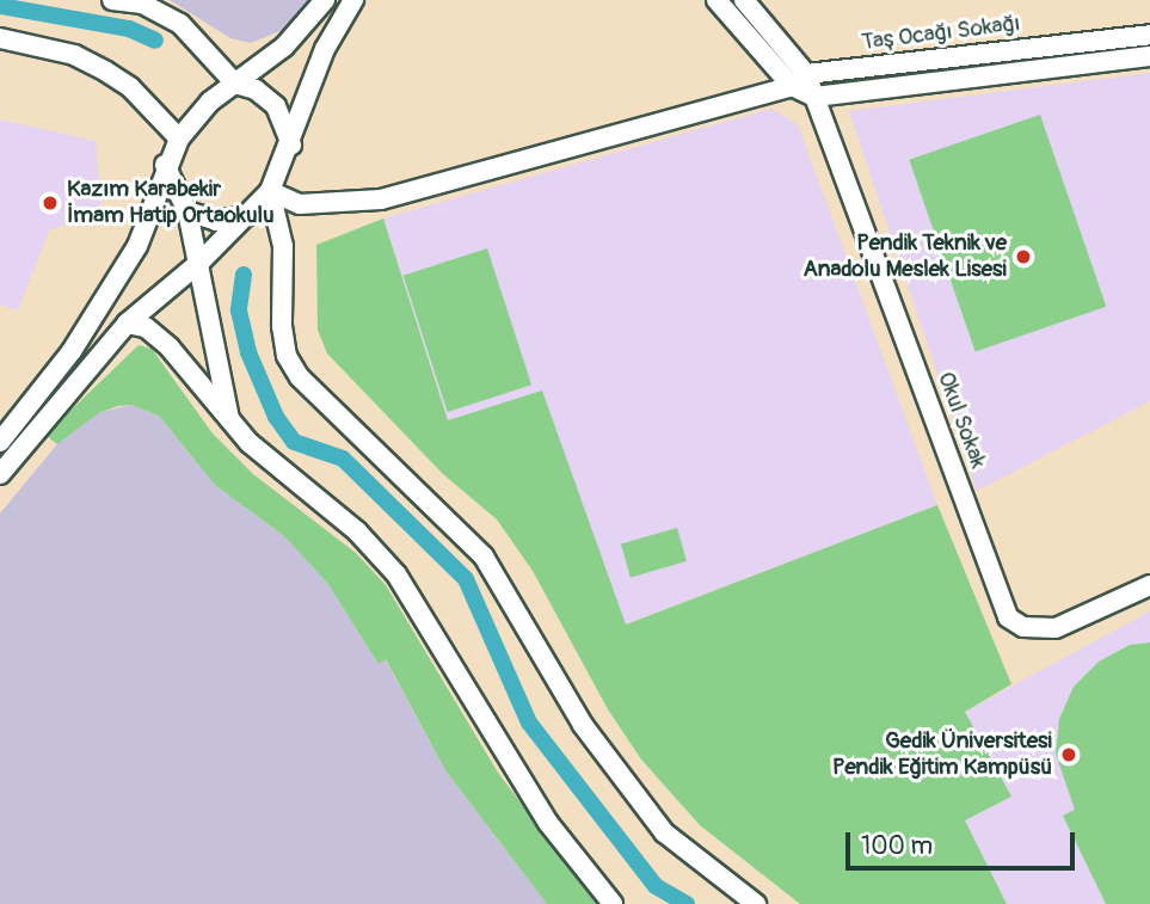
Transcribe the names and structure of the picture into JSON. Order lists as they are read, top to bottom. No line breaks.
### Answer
{"streets":{"street":["Taş Ocağı Sokağı","Okul Sokak"]},"places":["Kazım Karabekir İmam Hatip Ortaokulu","Pendik Teknik ve Anadolu Meslek Lisesi","Gedik Üniversitesi Pendik Eğitim Kampüsü"],"scale_bar":"100 m"}
